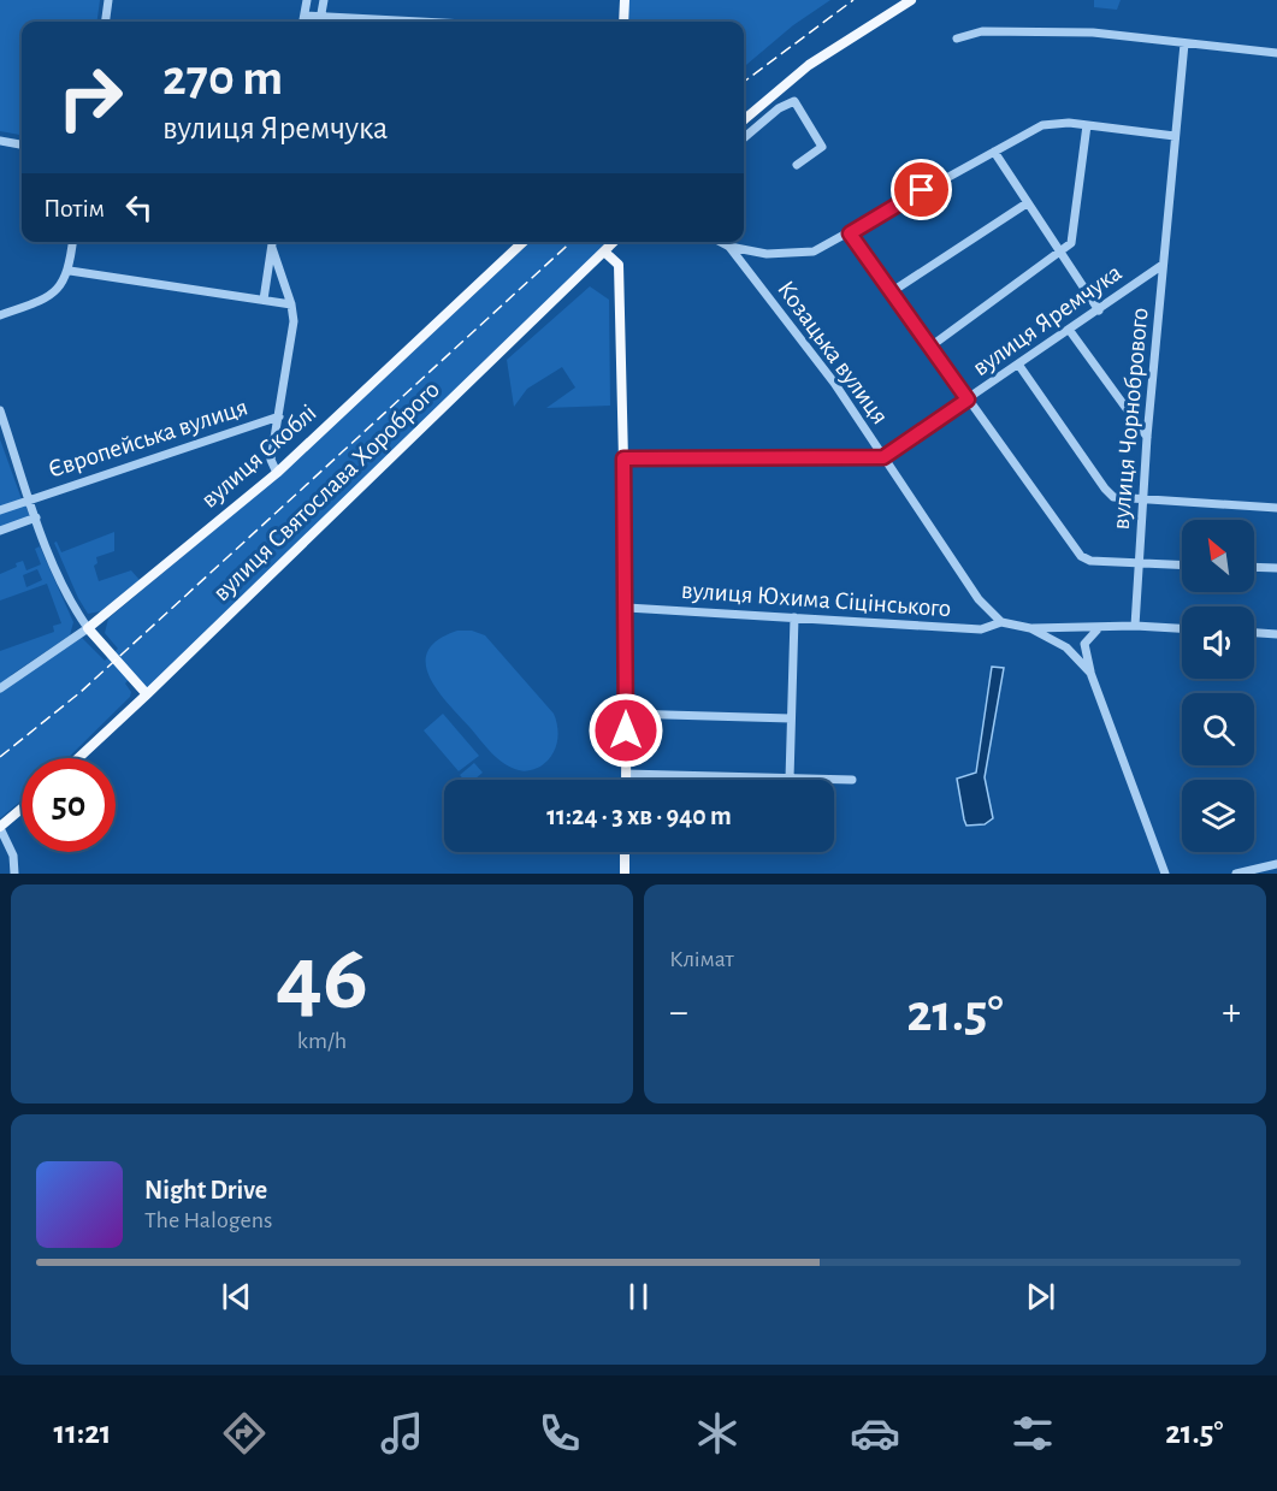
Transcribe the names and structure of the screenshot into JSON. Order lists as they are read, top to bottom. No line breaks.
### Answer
{"streets":{"main road":["вулиця Скоблі","вулиця Святослава Хороброго"],"street":["вулиця Яремчука","Козацька вулиця","вулиця Чорнобрового","Європейська вулиця","вулиця Юхима Сіцінського"]},"crossings":[["вулиця Яремчука","Козацька вулиця"],["вулиця Яремчука","вулиця Чорнобрового"],["Козацька вулиця","вулиця Юхима Сіцінського"]],"north":"top left","page":{"turn":["270 m","вулиця Яремчука"],"then":"Потім","limit":"50","trip":"11:24 · 3 хв · 940 m","tile":[["46","km/h"],"Клімат"],"heat":["−","21.5°","+"],"song":["Night Drive","The Halogens"],"tabs":["11:21","21.5°"]}}
